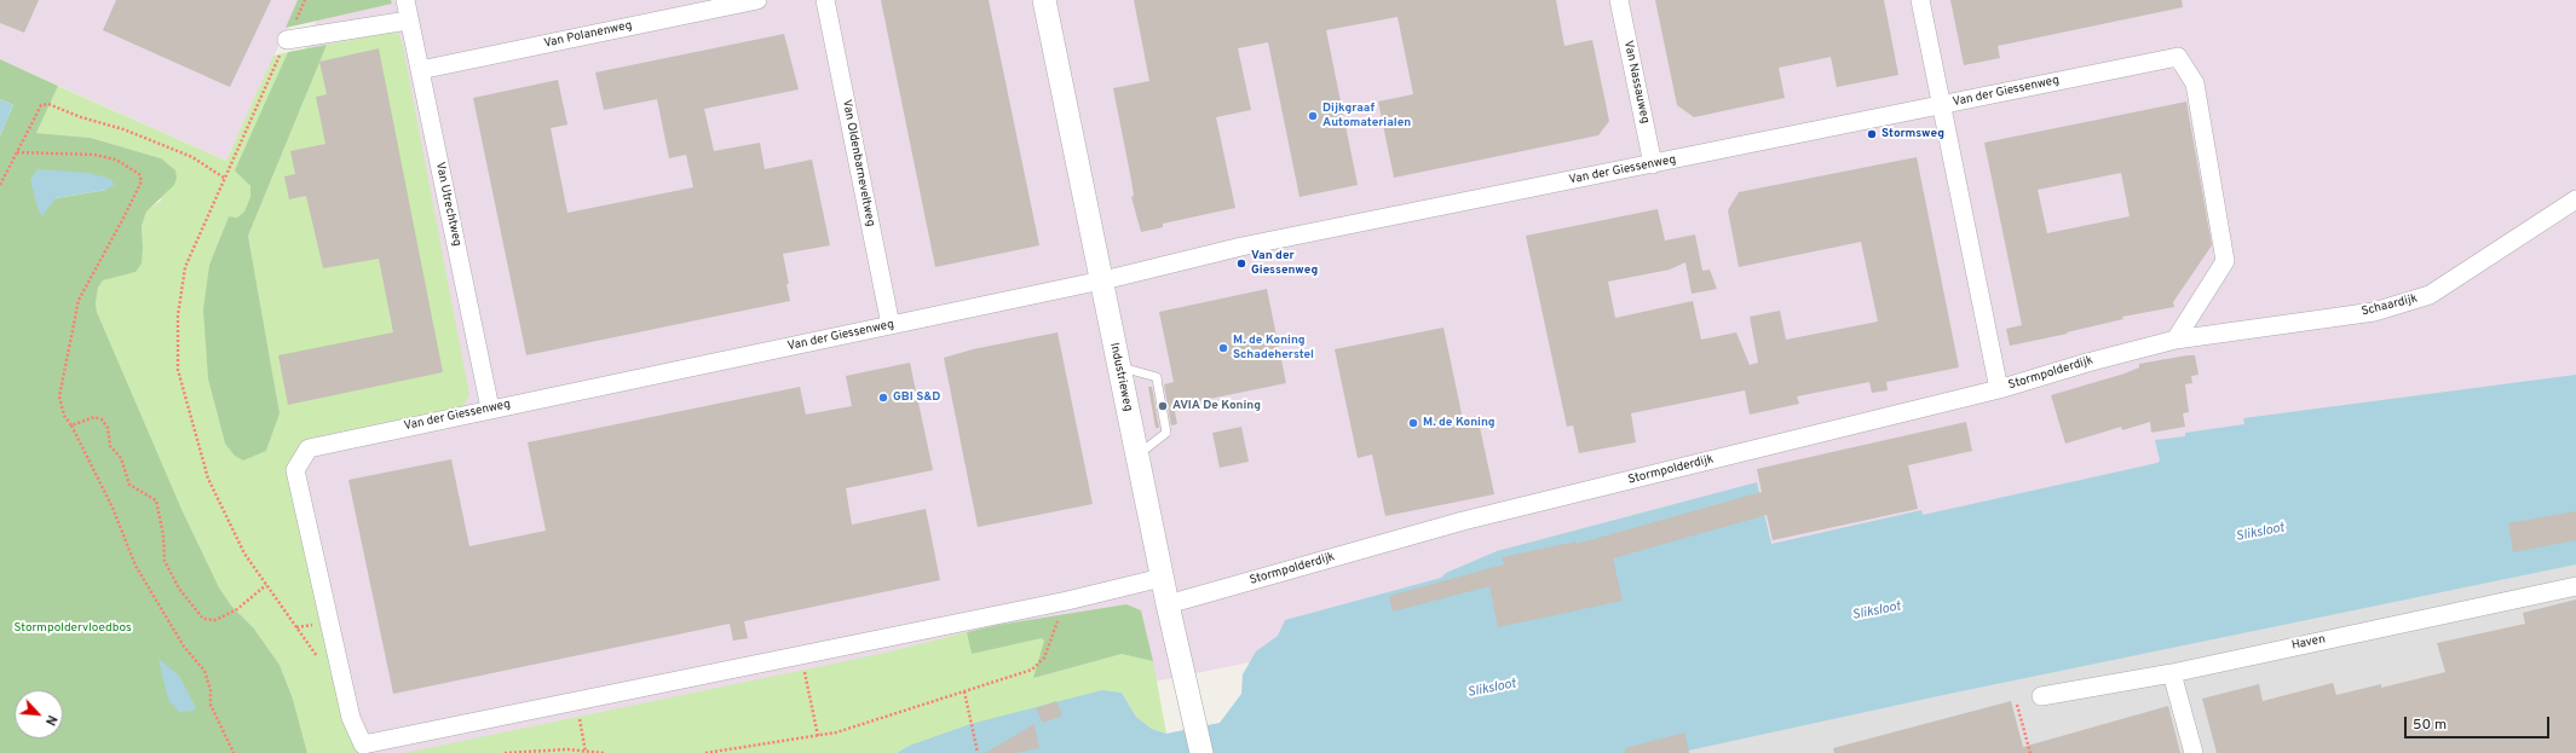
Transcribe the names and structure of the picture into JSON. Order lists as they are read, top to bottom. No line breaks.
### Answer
{"streets":{"street":["Van Polanenweg","Van Nassauweg","Van der Giessenweg","Van Oldenbarneveltweg","Van Utrechtweg","Schaardijk","Stormpolderdijk","Industrieweg","Haven"]},"crossings":[["Van Polanenweg","Van Utrechtweg"],["Van Nassauweg","Van der Giessenweg"],["Van der Giessenweg","Van Oldenbarneveltweg"],["Van der Giessenweg","Van Utrechtweg"],["Van der Giessenweg","Schaardijk"],["Van der Giessenweg","Stormpolderdijk"],["Van der Giessenweg","Industrieweg"],["Schaardijk","Stormpolderdijk"],["Stormpolderdijk","Industrieweg"]],"water":["Sliksloot"],"parks":["Stormpoldervloedbos"],"places":["Dijkgraaf Automaterialen","Stormsweg","Van der Giessenweg","M. de Koning Schadeherstel","GBI S&D","AVIA De Koning","M. de Koning"],"scale_bar":"50 m","north":"bottom right"}
